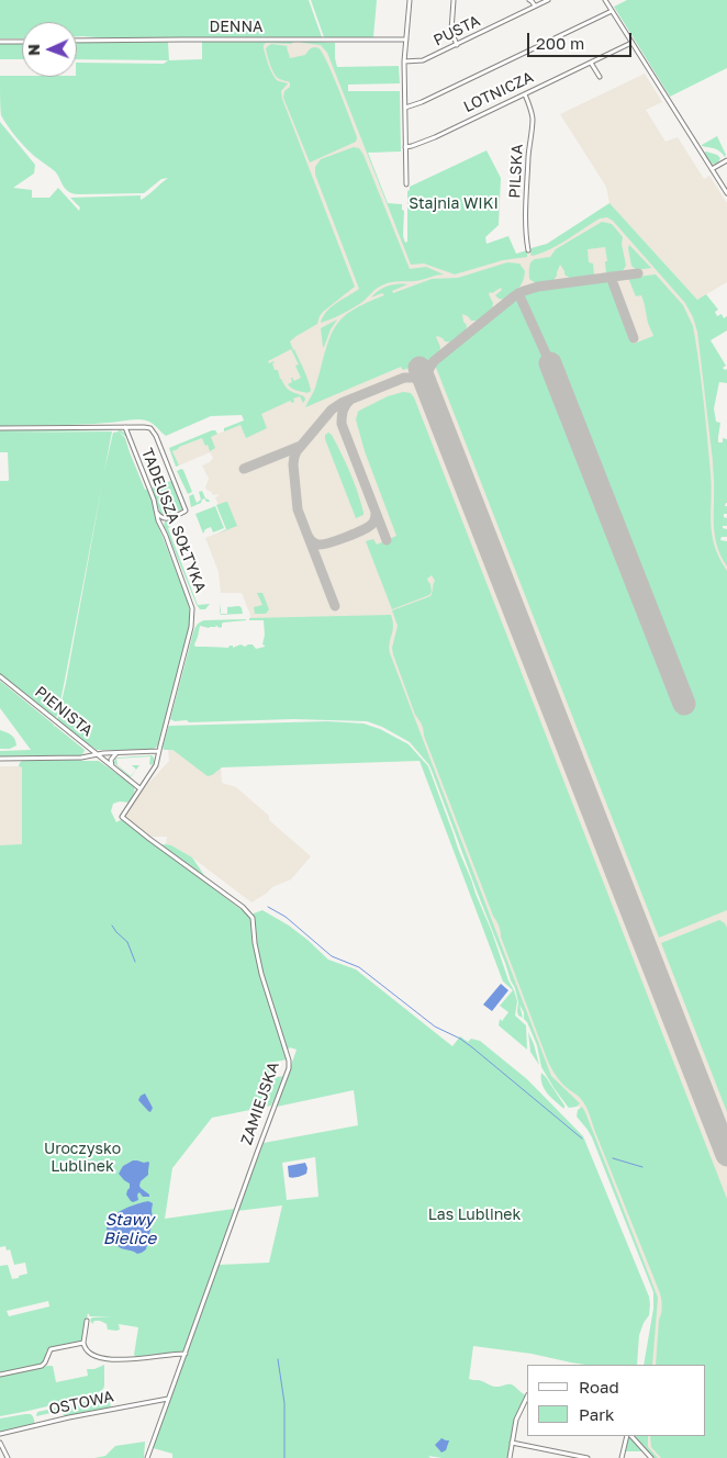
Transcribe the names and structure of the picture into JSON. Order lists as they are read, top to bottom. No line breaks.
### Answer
{"streets":{"street":["DENNA","PUSTA","LOTNICZA","PILSKA","TADEUSZA SOŁTYKA","PIENISTA","ZAMIEJSKA","OSTOWA"]},"crossings":[["LOTNICZA","PILSKA"],["TADEUSZA SOŁTYKA","ZAMIEJSKA"],["PIENISTA","ZAMIEJSKA"],["ZAMIEJSKA","OSTOWA"]],"water":["Stawy Bielice"],"parks":["Stajnia WIKI","Uroczysko Lublinek","Las Lublinek"],"legend":["Road","Park"],"scale_bar":"200 m","north":"left"}
